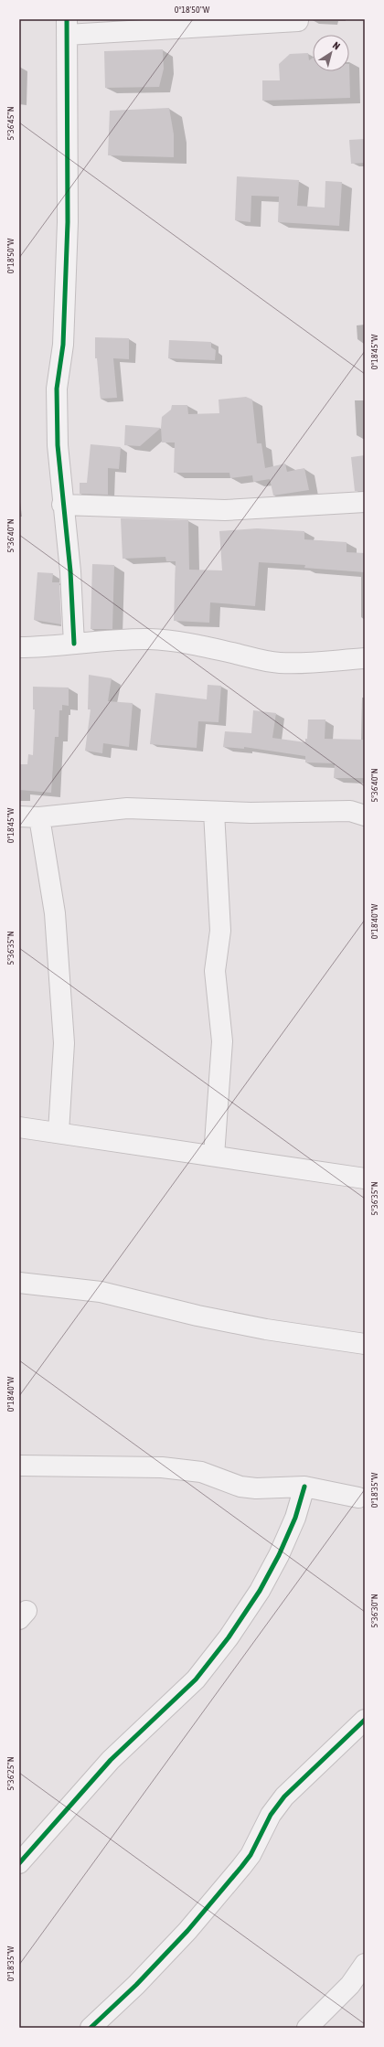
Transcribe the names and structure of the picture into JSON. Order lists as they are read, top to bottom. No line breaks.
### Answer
{"north":"top right","coordinates":["0°18'50\"W","5°36'45\"N","0°18'45\"W","5°36'40\"N","0°18'40\"W","5°36'35\"N","0°18'35\"W","5°36'30\"N","5°36'25\"N"]}
